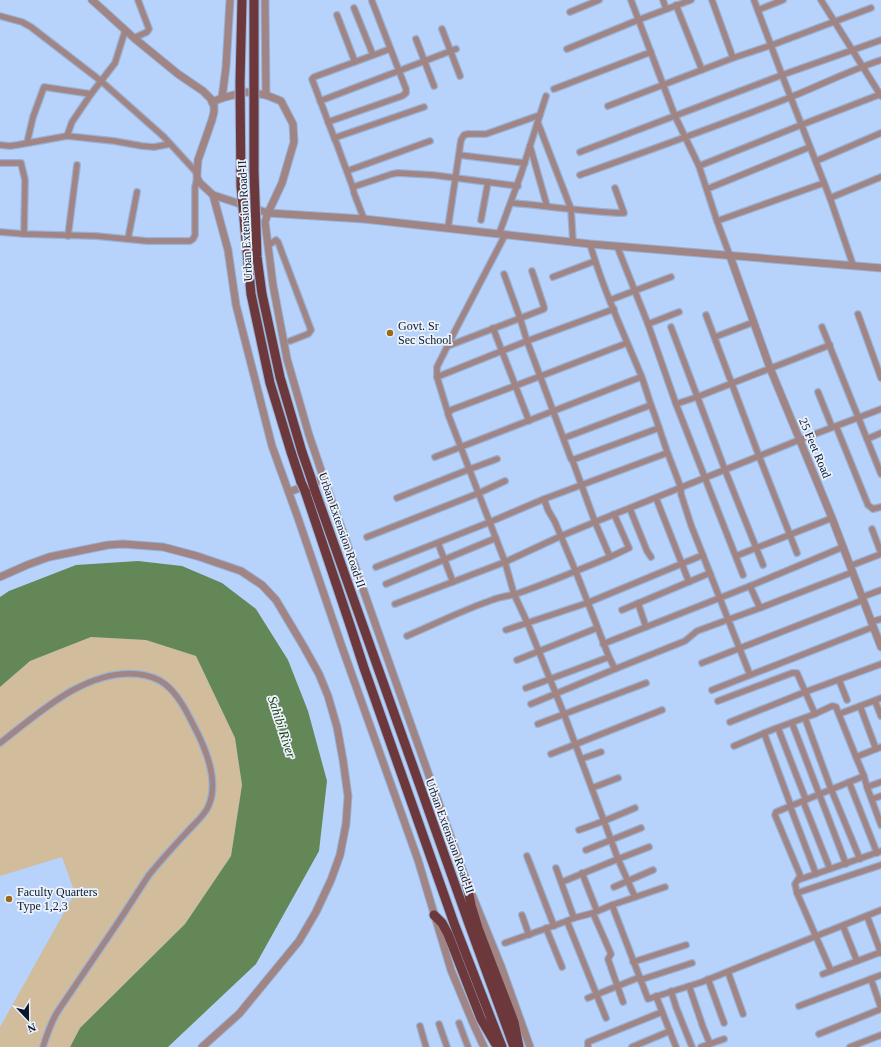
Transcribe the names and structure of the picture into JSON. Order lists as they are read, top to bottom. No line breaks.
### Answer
{"streets":{"highway":["Urban Extension Road-II"],"street":["25 Feet Road"]},"water":["Sahibi River"],"places":["Govt. Sr Sec School","Faculty Quarters Type 1,2,3"],"north":"bottom"}
